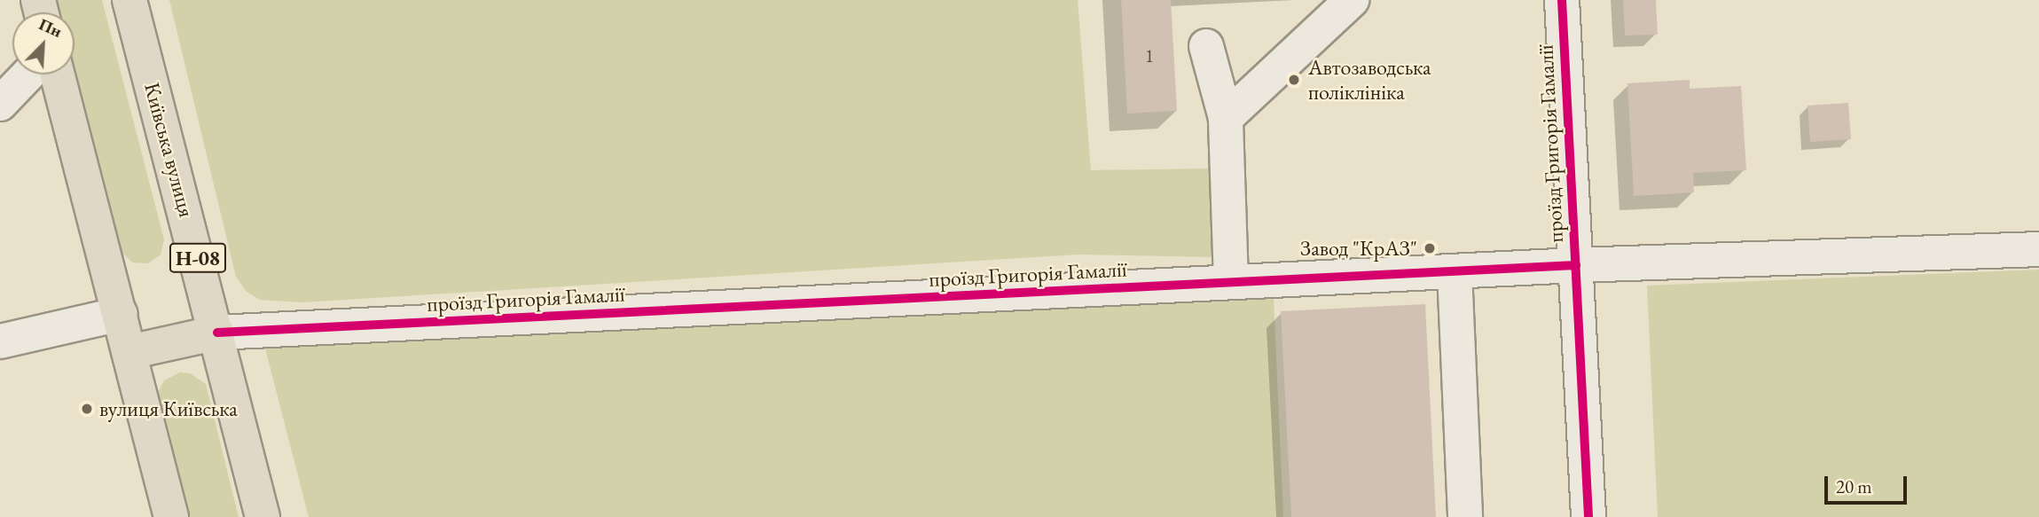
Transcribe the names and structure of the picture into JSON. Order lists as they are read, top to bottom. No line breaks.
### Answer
{"streets":{"main road":["Київська вулиця","Н-08"],"street":["проїзд Григорія Гамалії"]},"crossings":[["проїзд Григорія Гамалії","Київська вулиця"]],"places":["Автозаводська поліклініка","Завод \"КрАЗ\"","вулиця Київська"],"house_numbers":["1"],"scale_bar":"20 m","north":"top right"}
